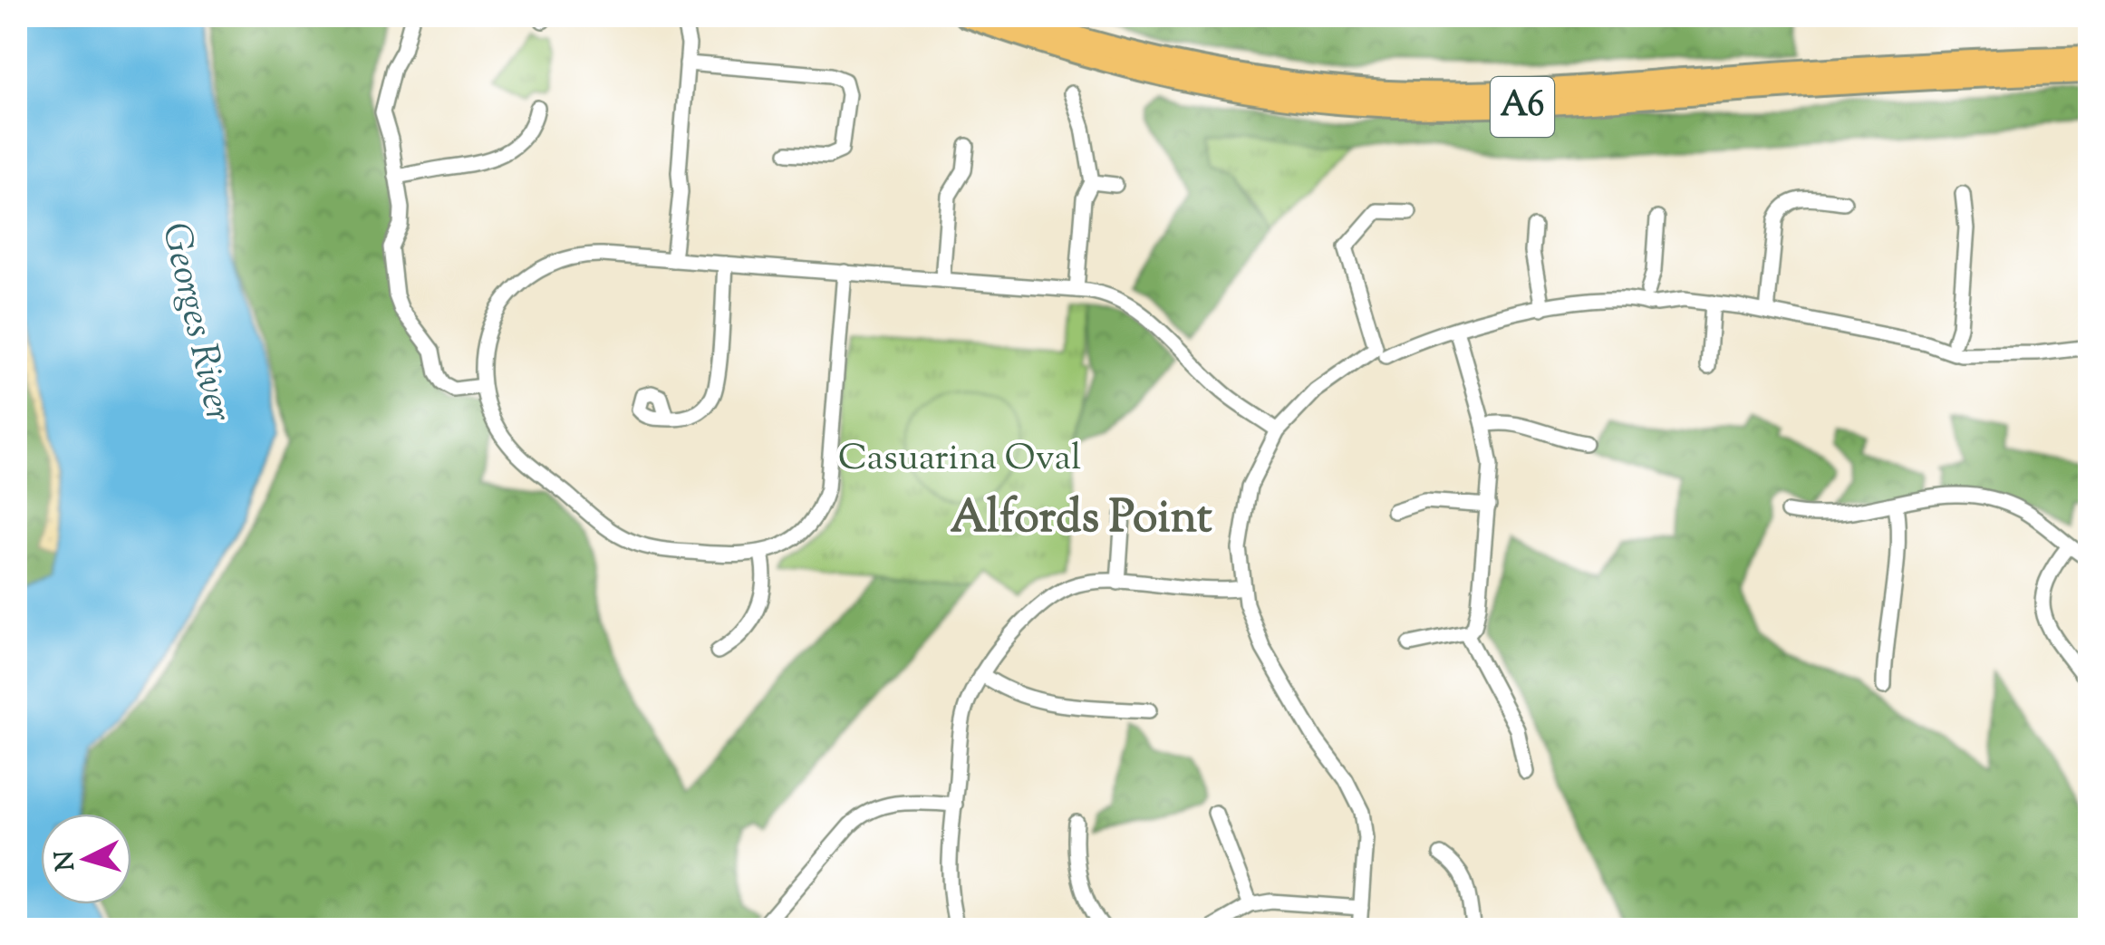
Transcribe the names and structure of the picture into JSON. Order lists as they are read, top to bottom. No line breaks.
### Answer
{"streets":{"highway":["A6"]},"districts":["Alfords Point"],"water":["Georges River"],"parks":["Casuarina Oval"],"north":"left"}
